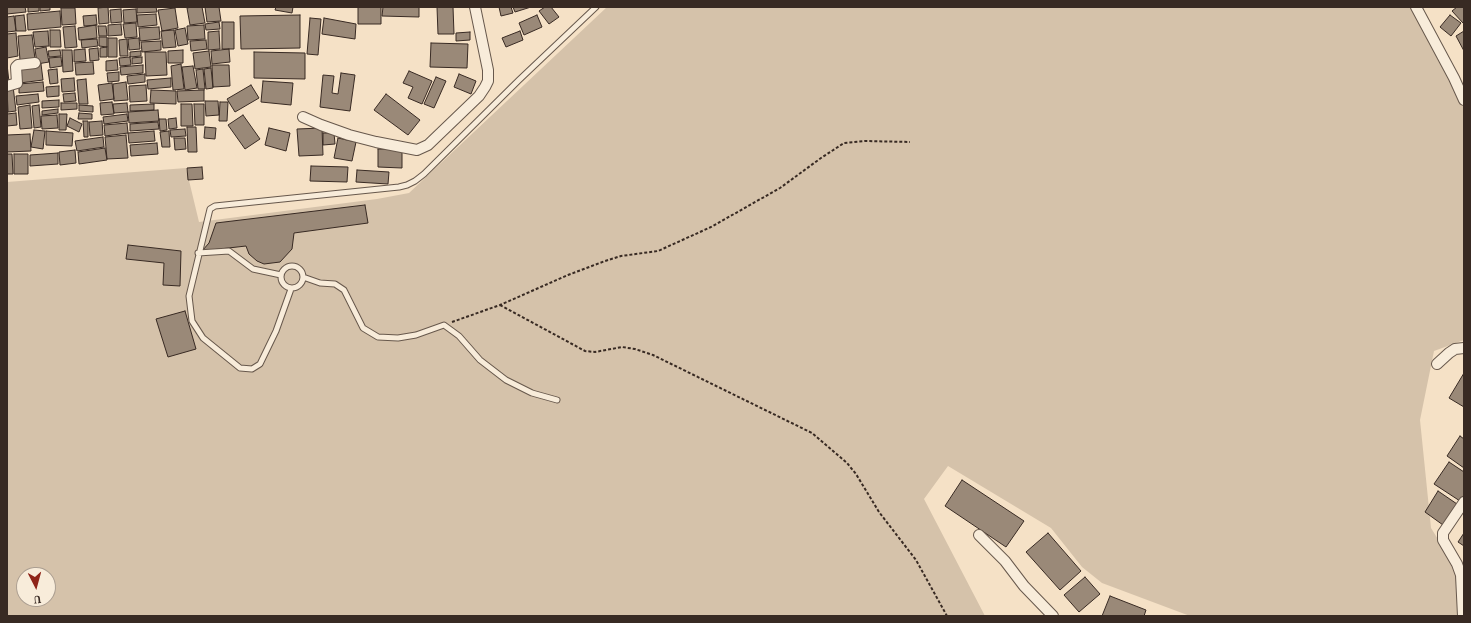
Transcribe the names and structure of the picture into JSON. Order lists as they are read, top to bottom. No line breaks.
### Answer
{"north":"bottom"}
